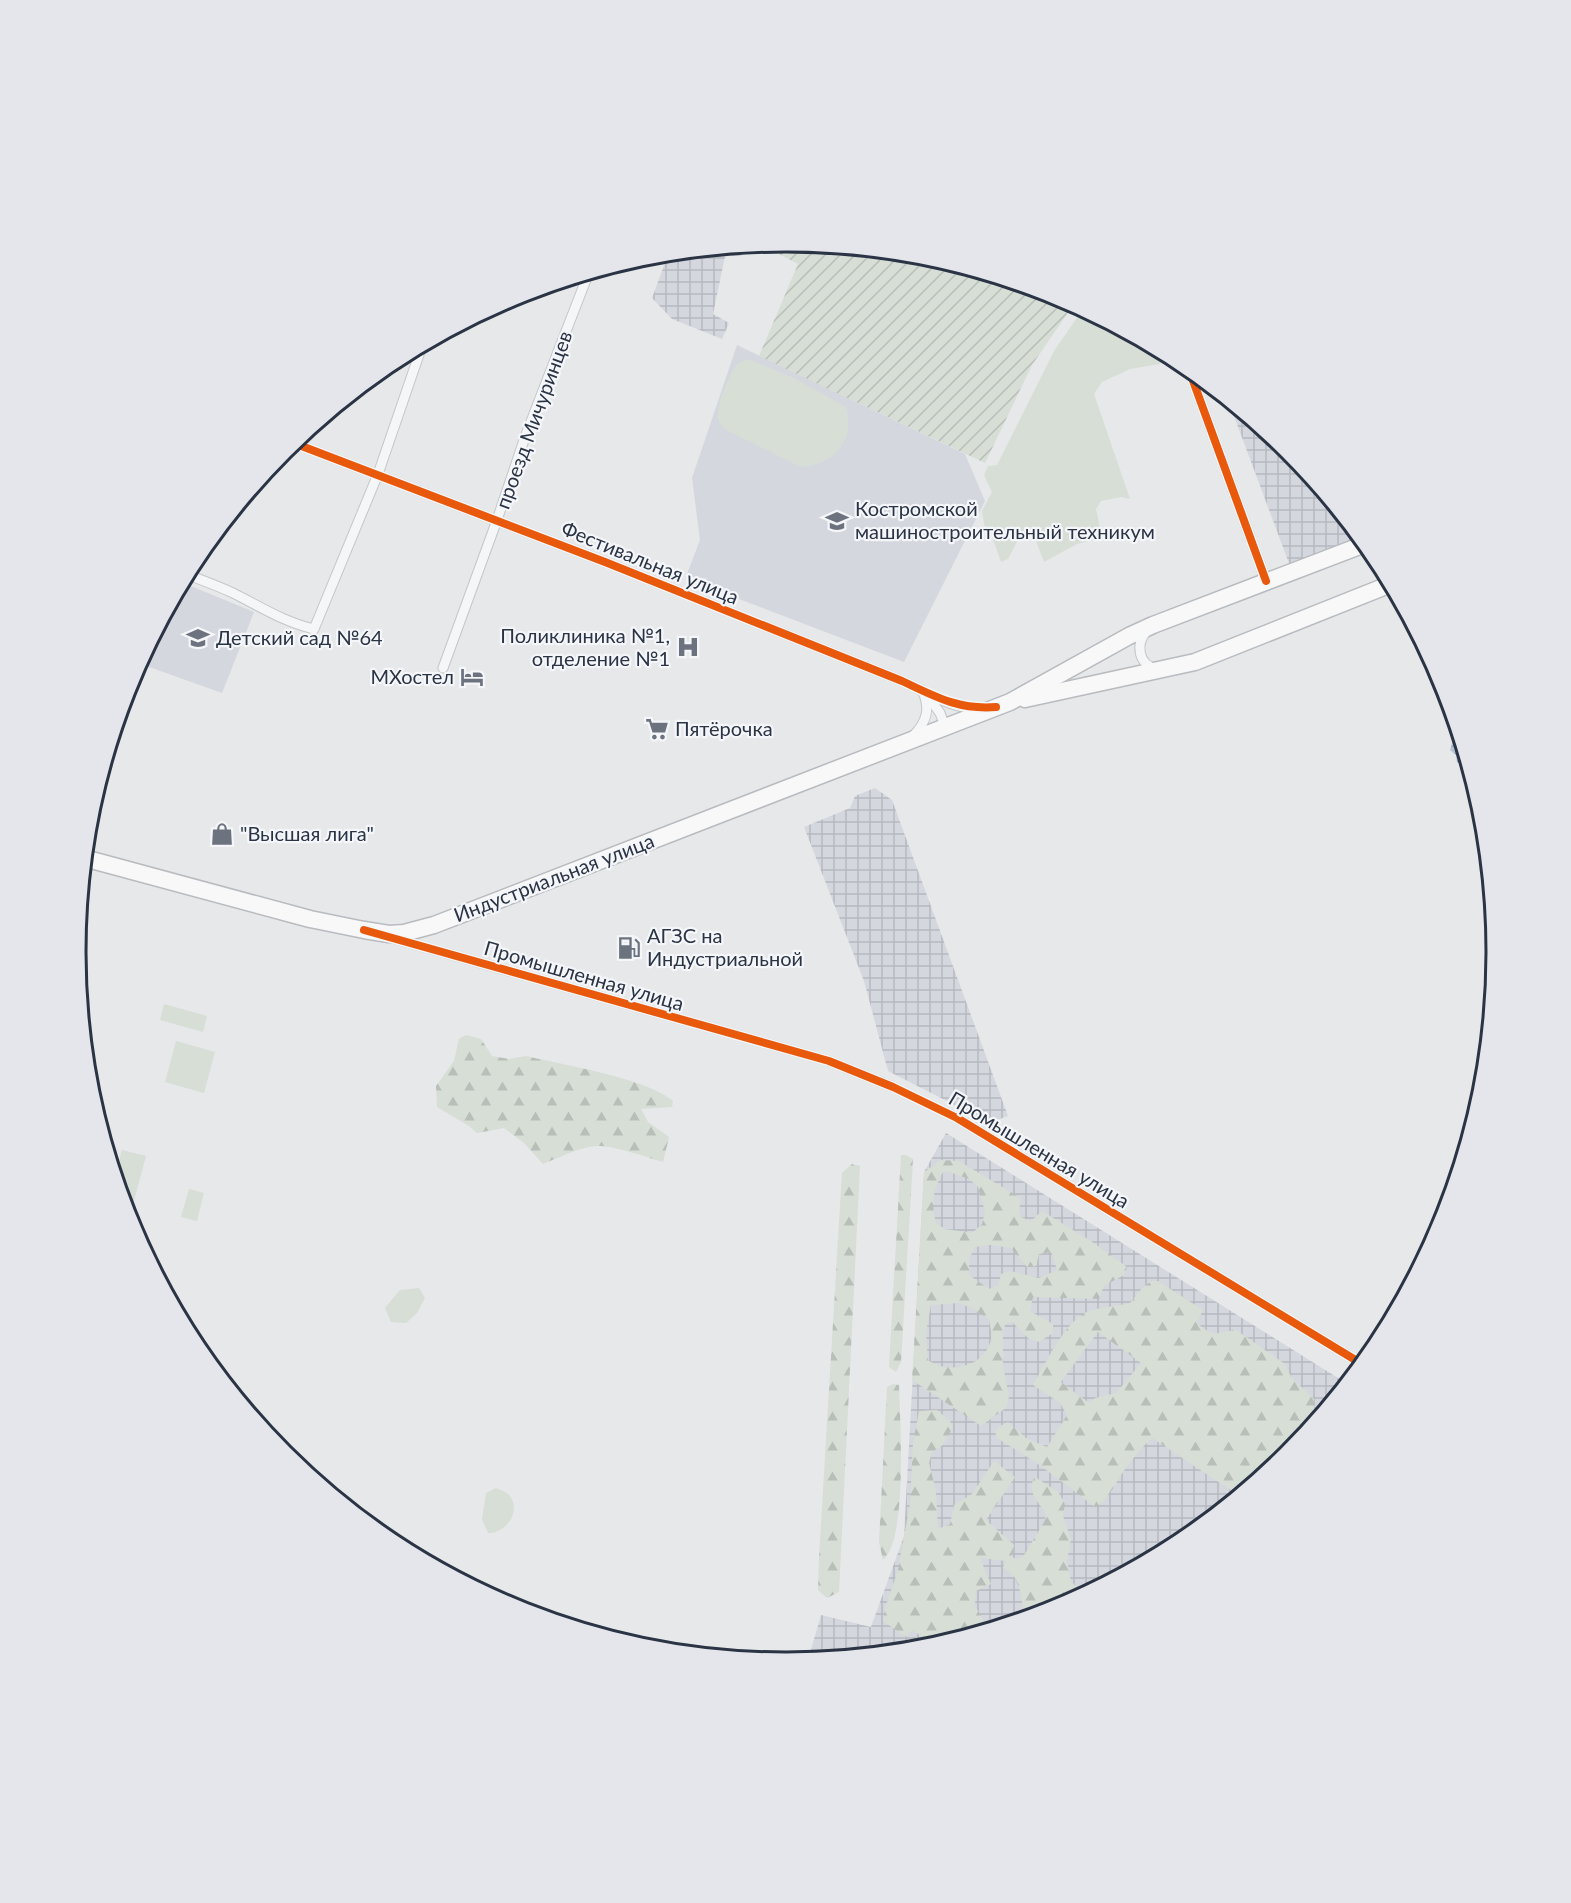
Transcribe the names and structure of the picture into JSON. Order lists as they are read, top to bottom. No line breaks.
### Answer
{"streets":{"highway":["Индустриальная улица"],"street":["проезд Мичуринцев","Фестивальная улица","Промышленная улица"]},"crossings":[["проезд Мичуринцев","Фестивальная улица"],["Фестивальная улица","Индустриальная улица"],["Индустриальная улица","Промышленная улица"]],"places":{"school or university":["Костромской машиностроительный техникум","Детский сад №64"],"hospital":["Поликлиника №1, отделение №1"],"hotel":["МХостел"],"supermarket":["Пятёрочка"],"shop":["\"Высшая лига\""],"fuel station":["АГЗС на Индустриальной"]}}
